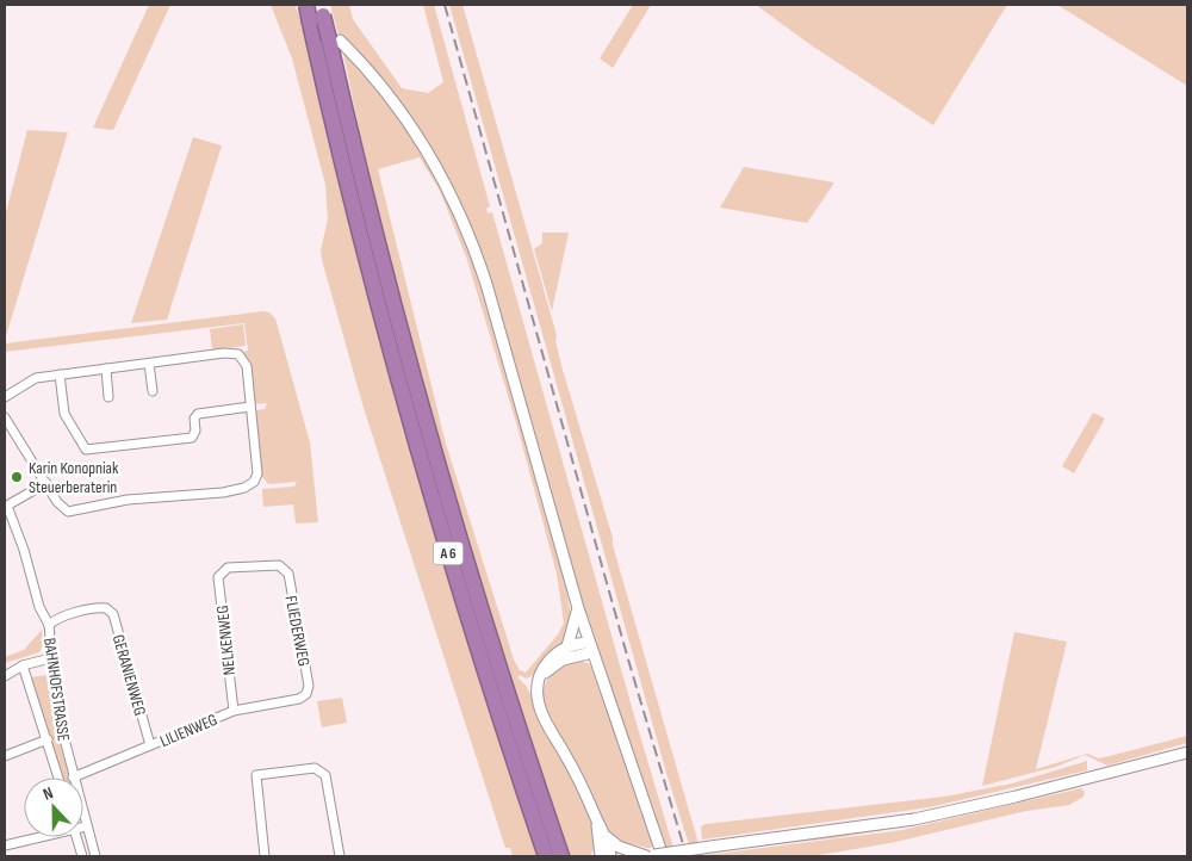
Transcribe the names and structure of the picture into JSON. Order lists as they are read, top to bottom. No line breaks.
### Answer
{"streets":{"highway":["A 6"],"street":["FLIEDERWEG","NELKENWEG","GERANIENWEG","BAHNHOFSTRASSE","LILIENWEG"]},"crossings":[["FLIEDERWEG","NELKENWEG"],["FLIEDERWEG","LILIENWEG"],["NELKENWEG","LILIENWEG"],["GERANIENWEG","BAHNHOFSTRASSE"],["GERANIENWEG","LILIENWEG"],["BAHNHOFSTRASSE","LILIENWEG"]],"places":["Karin Konopniak Steuerberaterin"],"north":"top"}
